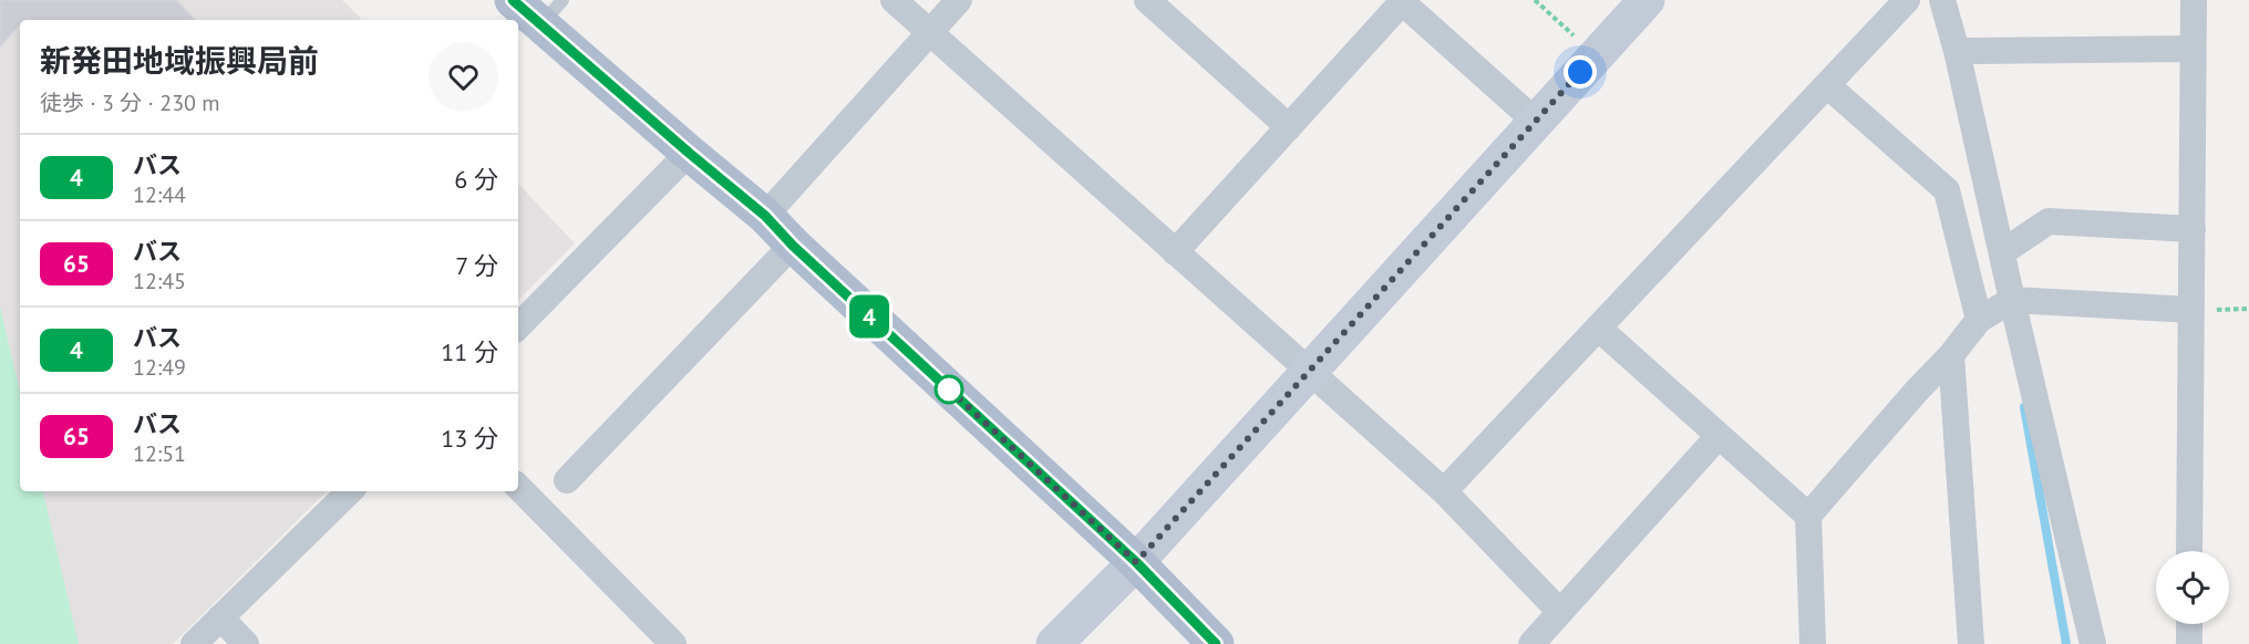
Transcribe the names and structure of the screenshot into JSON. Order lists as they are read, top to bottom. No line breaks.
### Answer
{"lines":["bus line 4"],"page":{"on_map":"4","heading":["新発田地域振興局前","徒歩 · 3 分 · 230 m"],"list":[{"mark":"4","name":"バス","note":"12:44","value":"6 分"},{"mark":"65","name":"バス","note":"12:45","value":"7 分"},{"mark":"4","name":"バス","note":"12:49","value":"11 分"},{"mark":"65","name":"バス","note":"12:51","value":"13 分"}]}}
